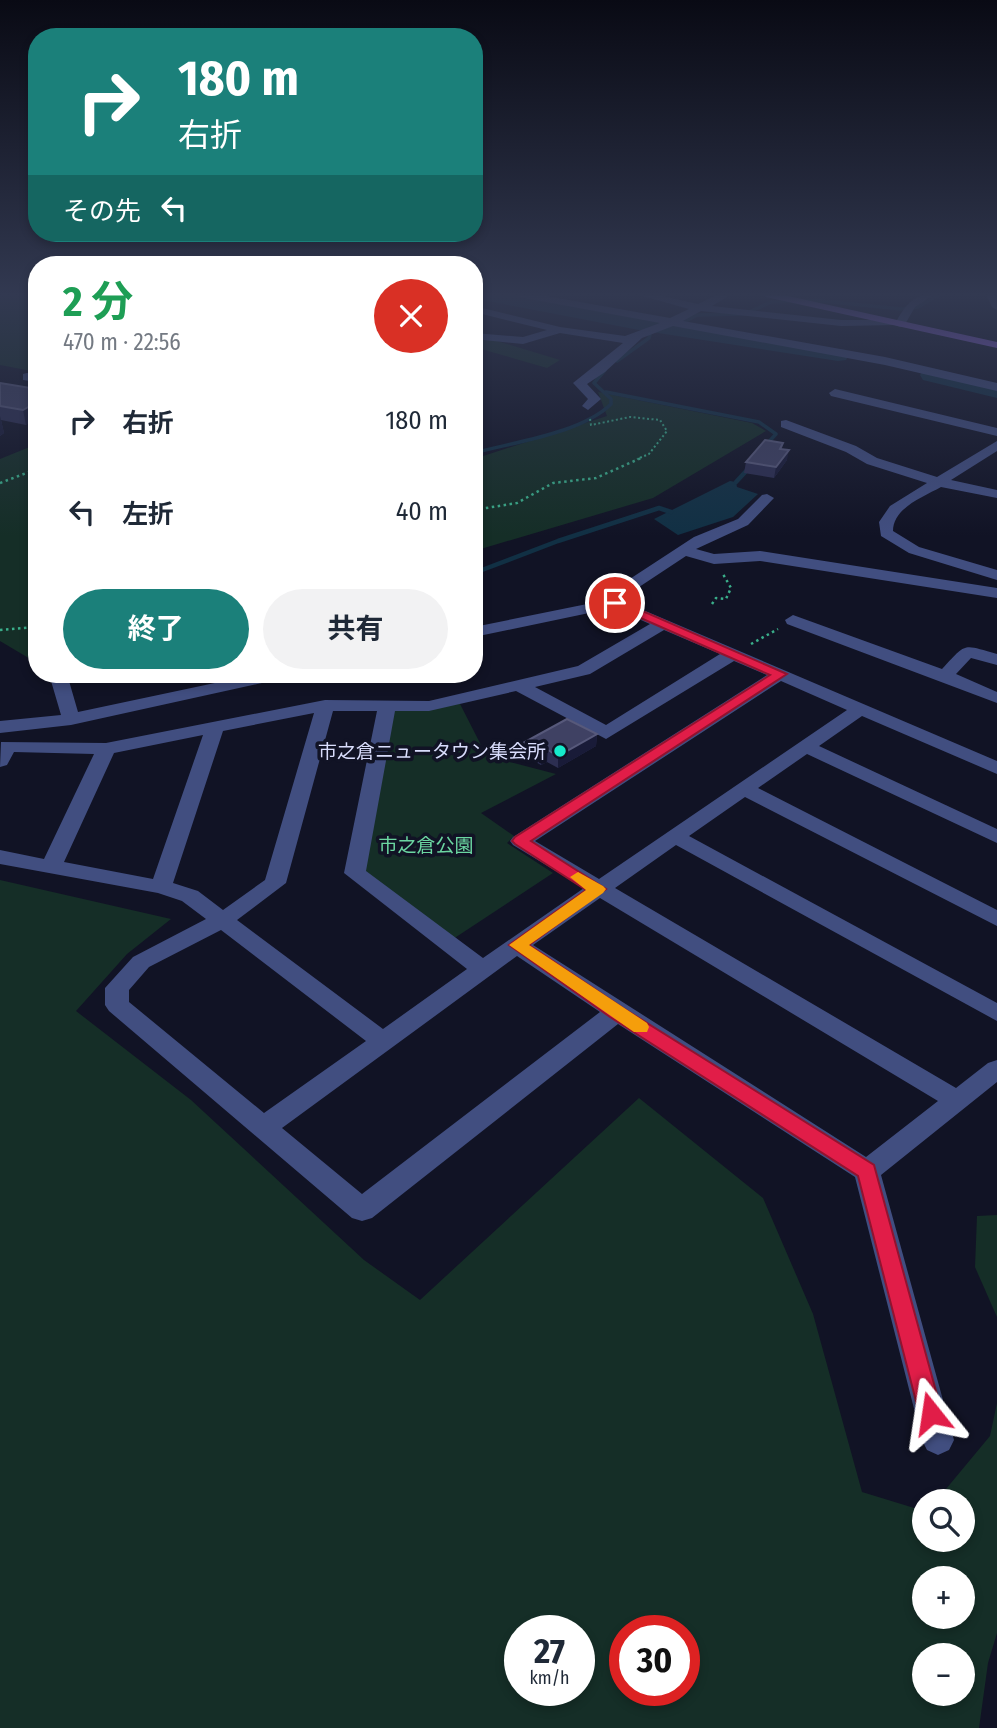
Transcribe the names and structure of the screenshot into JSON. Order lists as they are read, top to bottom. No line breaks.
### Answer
{"parks":["市之倉公園"],"places":["市之倉ニュータウン集会所"],"page":{"turn":["180 m","右折"],"then":"その先","heading":["2 分","470 m · 22:56"],"list":[{"name":"右折","value":"180 m"},{"name":"左折","value":"40 m"}],"buttons":["終了","共有"],"map_buttons":["+","−"],"speed":"27 km/h","limit":"30"}}
